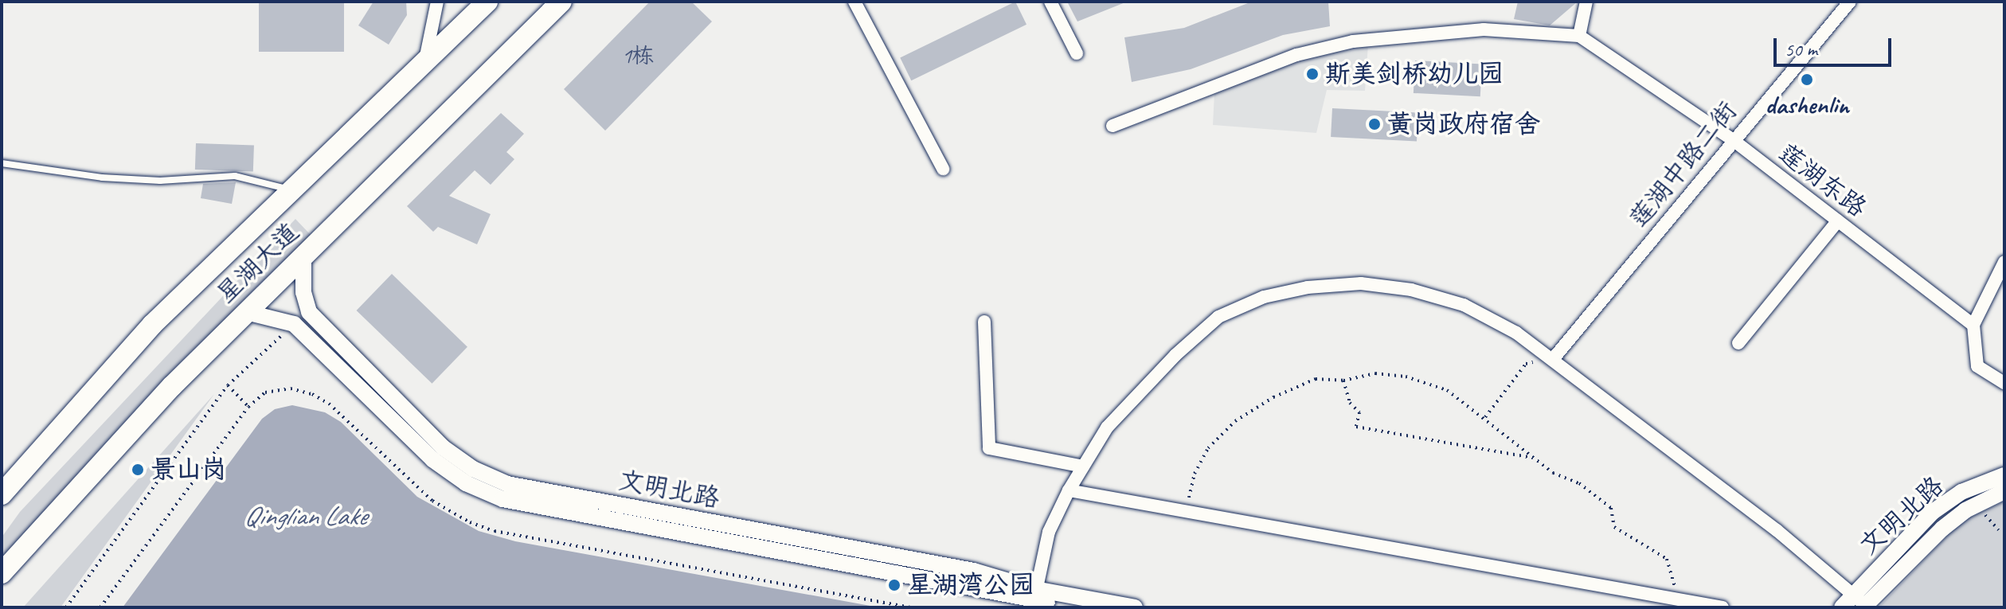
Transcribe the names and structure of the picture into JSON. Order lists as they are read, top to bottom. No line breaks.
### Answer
{"streets":{"main road":["星湖大道"],"street":["莲湖中路二街","莲湖东路","文明北路"]},"crossings":[["莲湖中路二街","莲湖东路"],["星湖大道","文明北路"]],"water":["Qinglian Lake"],"places":["斯美剑桥幼儿园","dashenlin","黄岗政府宿舍","景山岗","星湖湾公园"],"house_numbers":["1栋"],"scale_bar":"50 m"}
